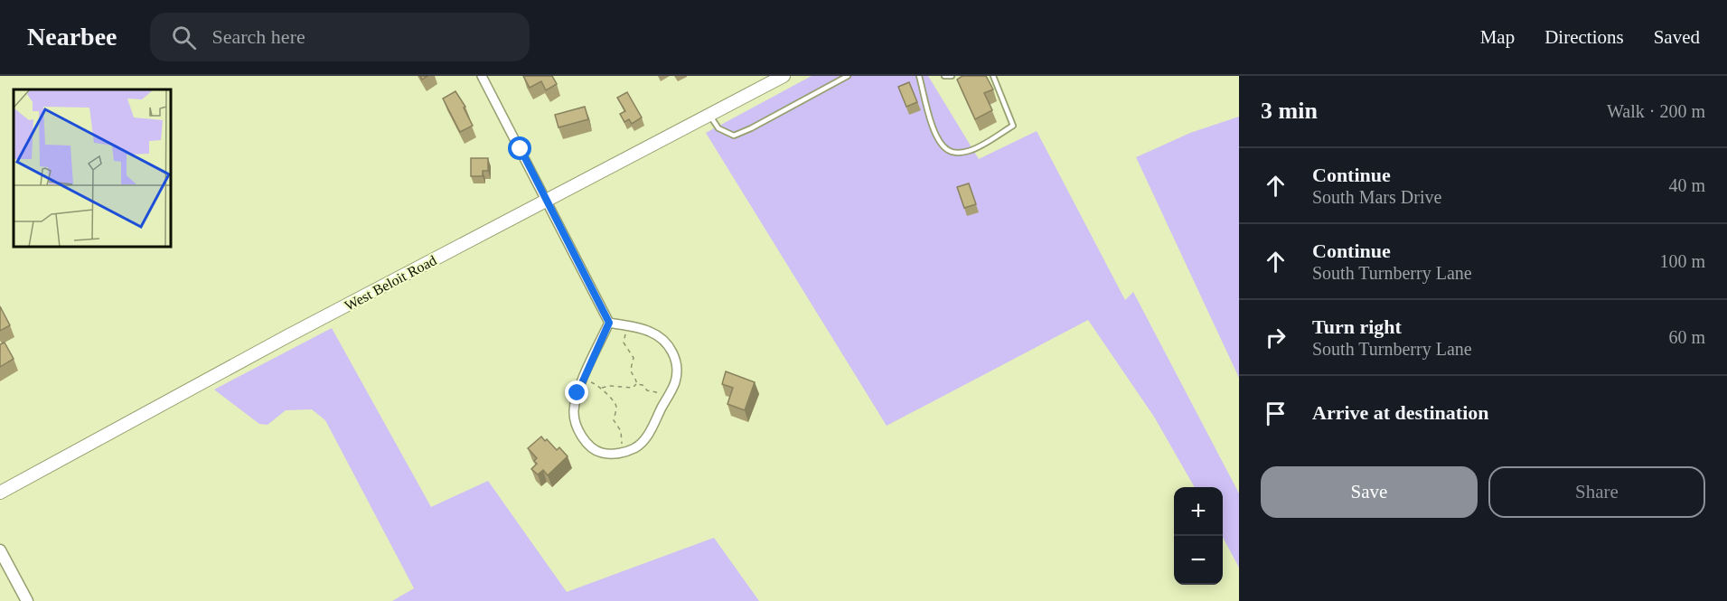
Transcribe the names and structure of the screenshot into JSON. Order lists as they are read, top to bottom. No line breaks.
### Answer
{"streets":{"main road":["West Beloit Road"]},"page":{"header":"Nearbee","search":"Search here","nav":["Map","Directions","Saved"],"heading":["3 min","Walk · 200 m"],"list":[["Continue","South Mars Drive","40 m"],["Continue","South Turnberry Lane","100 m"],["Turn right","South Turnberry Lane","60 m"],"Arrive at destination"],"buttons":["Save","Share"],"map_buttons":["+","−"]}}
